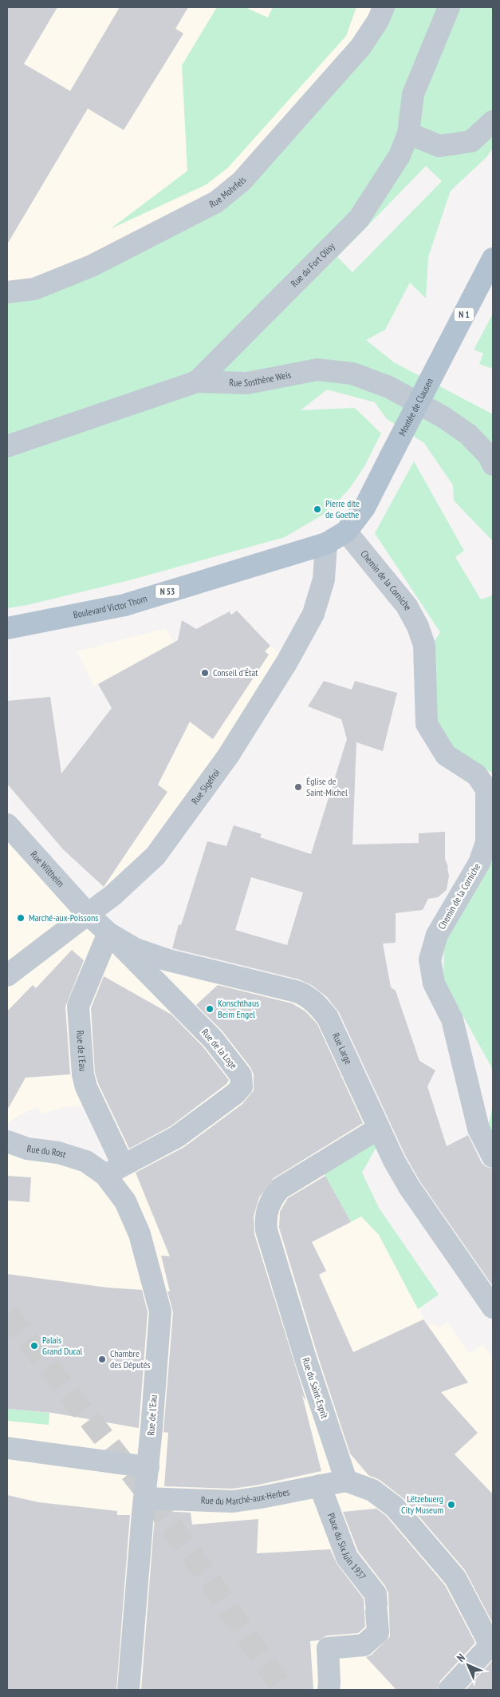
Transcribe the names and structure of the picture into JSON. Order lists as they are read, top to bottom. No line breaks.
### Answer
{"streets":{"main road":["N 1","Montée de Clausen","N 53","Boulevard Victor Thorn"],"street":["Rue Mohrfels","Rue du Fort Olisy","Rue Sosthène Weis","Chemin de la Corniche","Rue Sigefroi","Rue Wiltheim","Rue Large","Rue de la Loge","Rue de l'Eau","Rue du Rost","Rue du Saint-Esprit","Rue du Marché-aux-Herbes","Place du Six Juin 1937"]},"crossings":[["Rue du Fort Olisy","Rue Sosthène Weis"],["Montée de Clausen","Chemin de la Corniche"],["Montée de Clausen","Boulevard Victor Thorn"],["Montée de Clausen","Rue Sigefroi"],["Boulevard Victor Thorn","Rue Sigefroi"],["Rue Sigefroi","Rue Wiltheim"],["Rue Sigefroi","Rue Large"],["Rue Wiltheim","Rue Large"],["Rue Large","Rue de la Loge"],["Rue Large","Rue de l'Eau"],["Rue Large","Rue du Saint-Esprit"],["Rue de la Loge","Rue de l'Eau"],["Rue de l'Eau","Rue du Rost"],["Rue de l'Eau","Rue du Marché-aux-Herbes"],["Rue du Saint-Esprit","Rue du Marché-aux-Herbes"],["Rue du Marché-aux-Herbes","Place du Six Juin 1937"]],"places":["Pierre dite de Goethe","Conseil d'État","Église de Saint-Michel","Marché-aux-Poissons","Konschthaus Beim Engel","Palais Grand Ducal","Chambre des Députés","Lëtzebuerg City Museum"],"north":"top left"}
